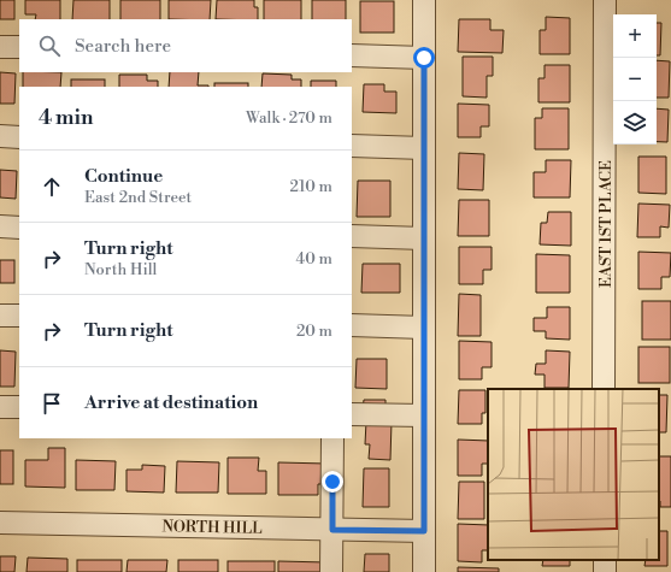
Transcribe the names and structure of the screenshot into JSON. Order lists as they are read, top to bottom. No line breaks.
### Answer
{"streets":{"street":["EAST 1ST PLACE","NORTH HILL"]},"page":{"map_buttons":["+","−"],"search":"Search here","heading":["4 min","Walk · 270 m"],"list":[["Continue","East 2nd Street","210 m"],["Turn right","North Hill","40 m"],["Turn right","20 m"],"Arrive at destination"]}}
